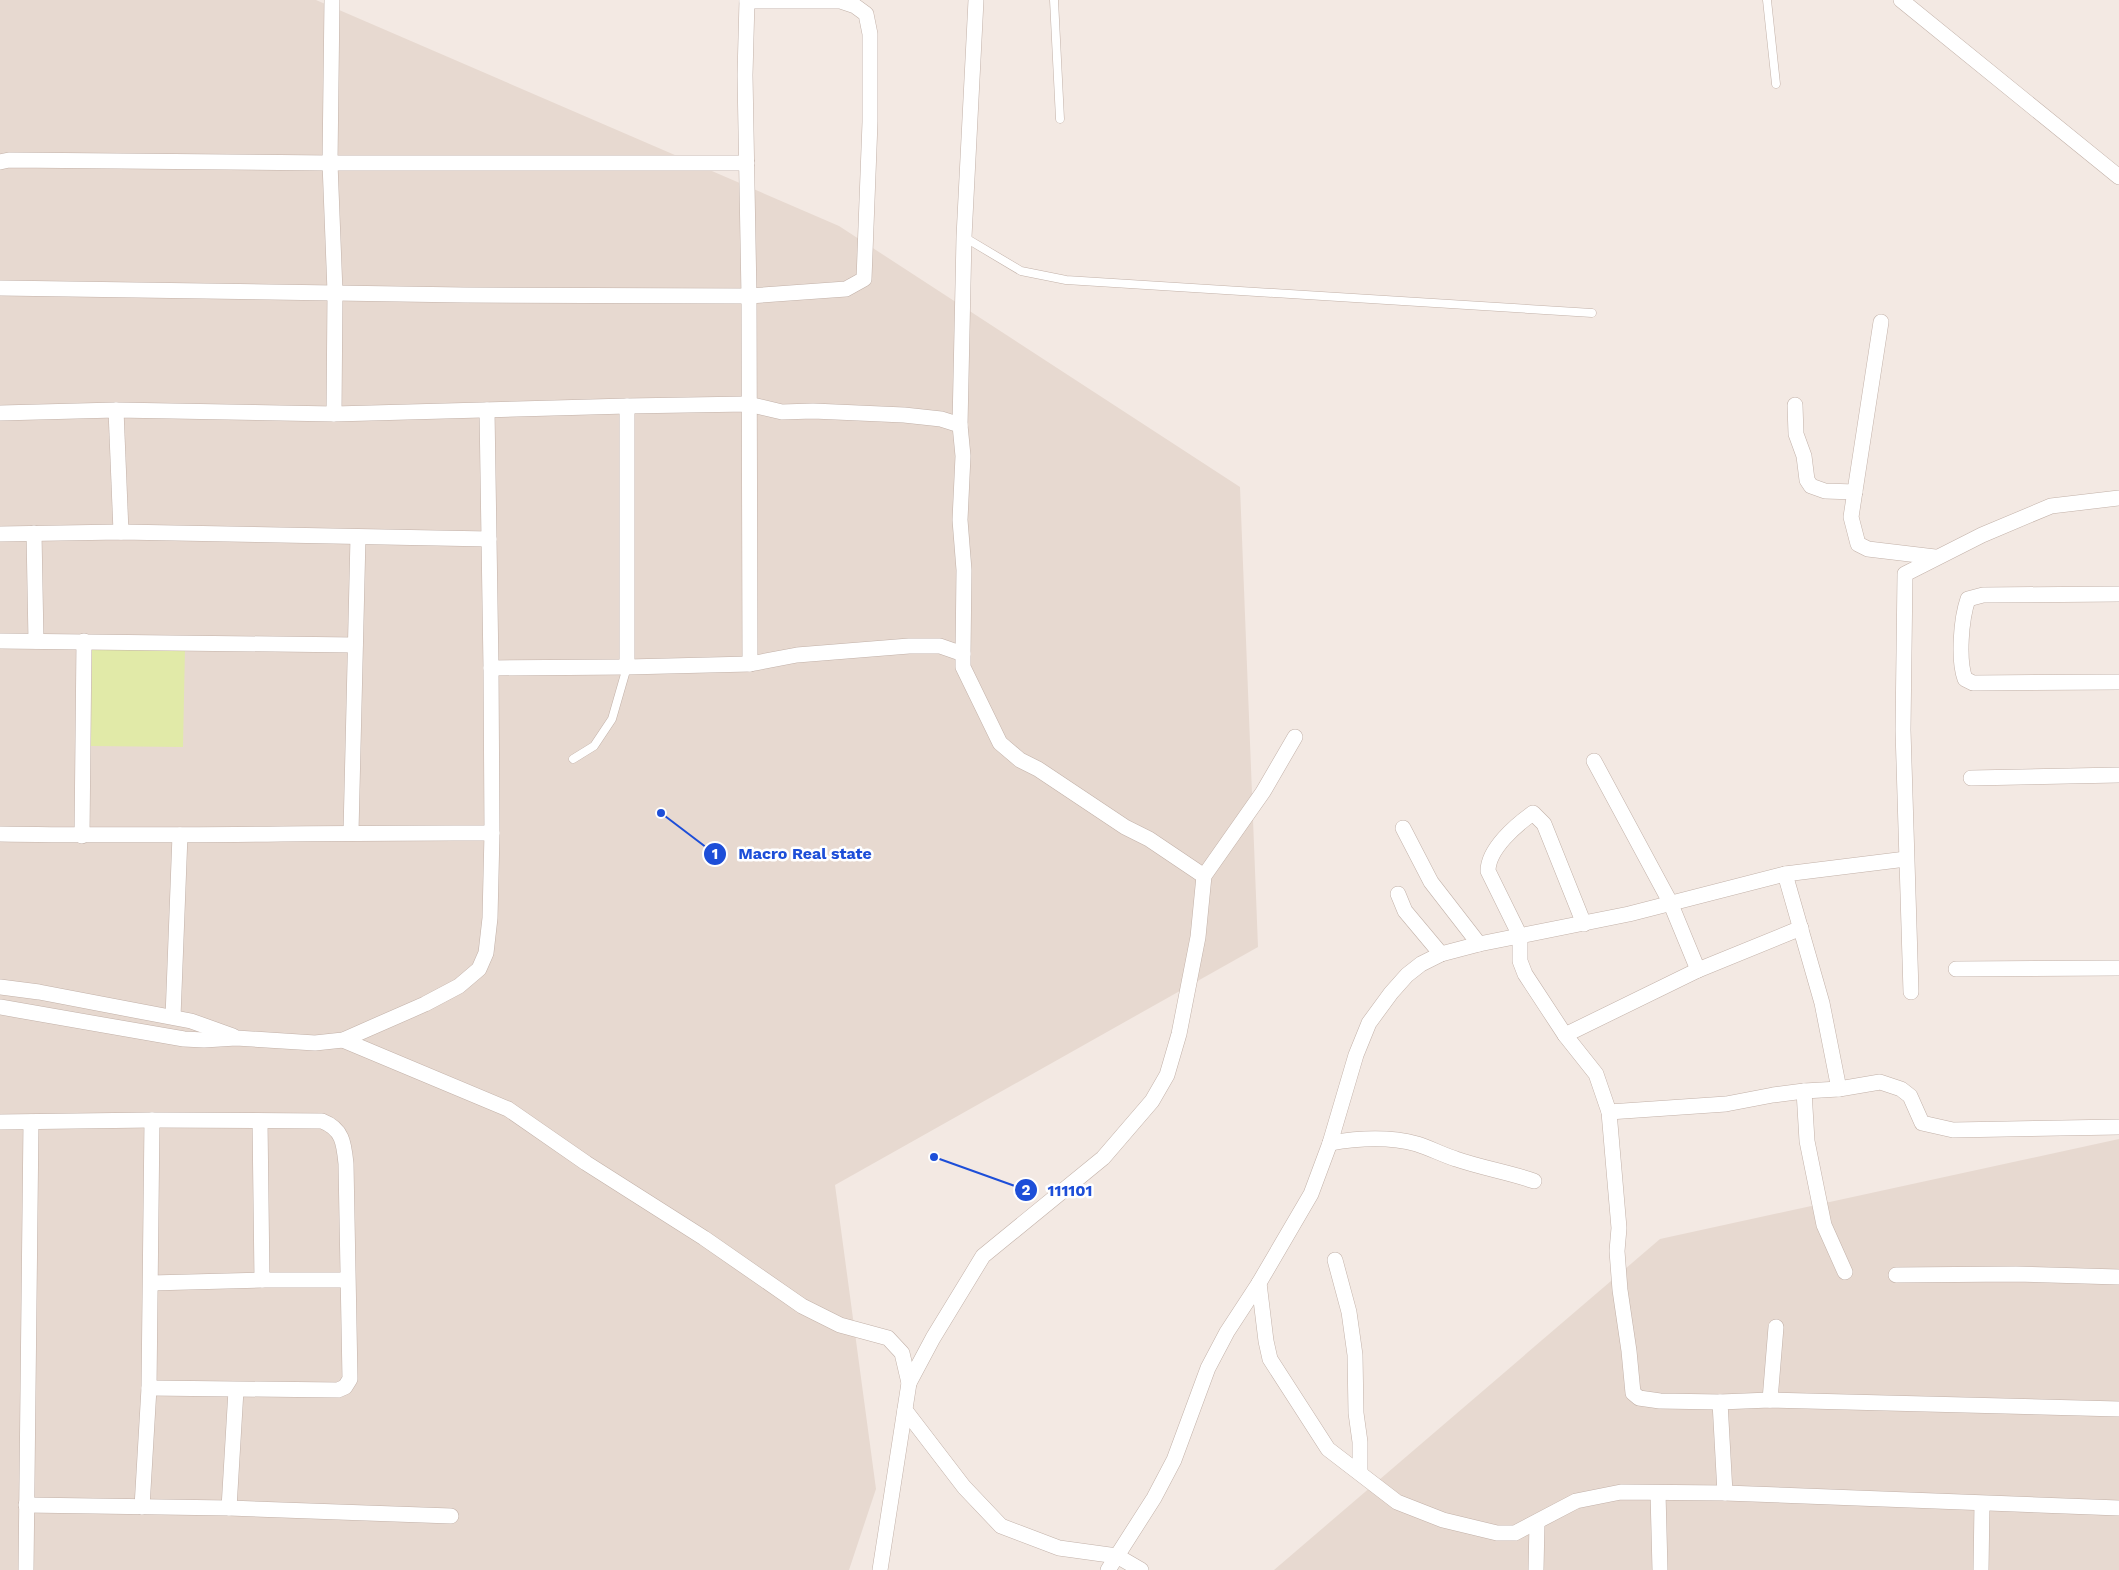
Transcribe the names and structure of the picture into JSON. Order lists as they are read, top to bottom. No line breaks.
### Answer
{"places":["Macro Real state","111101"]}
